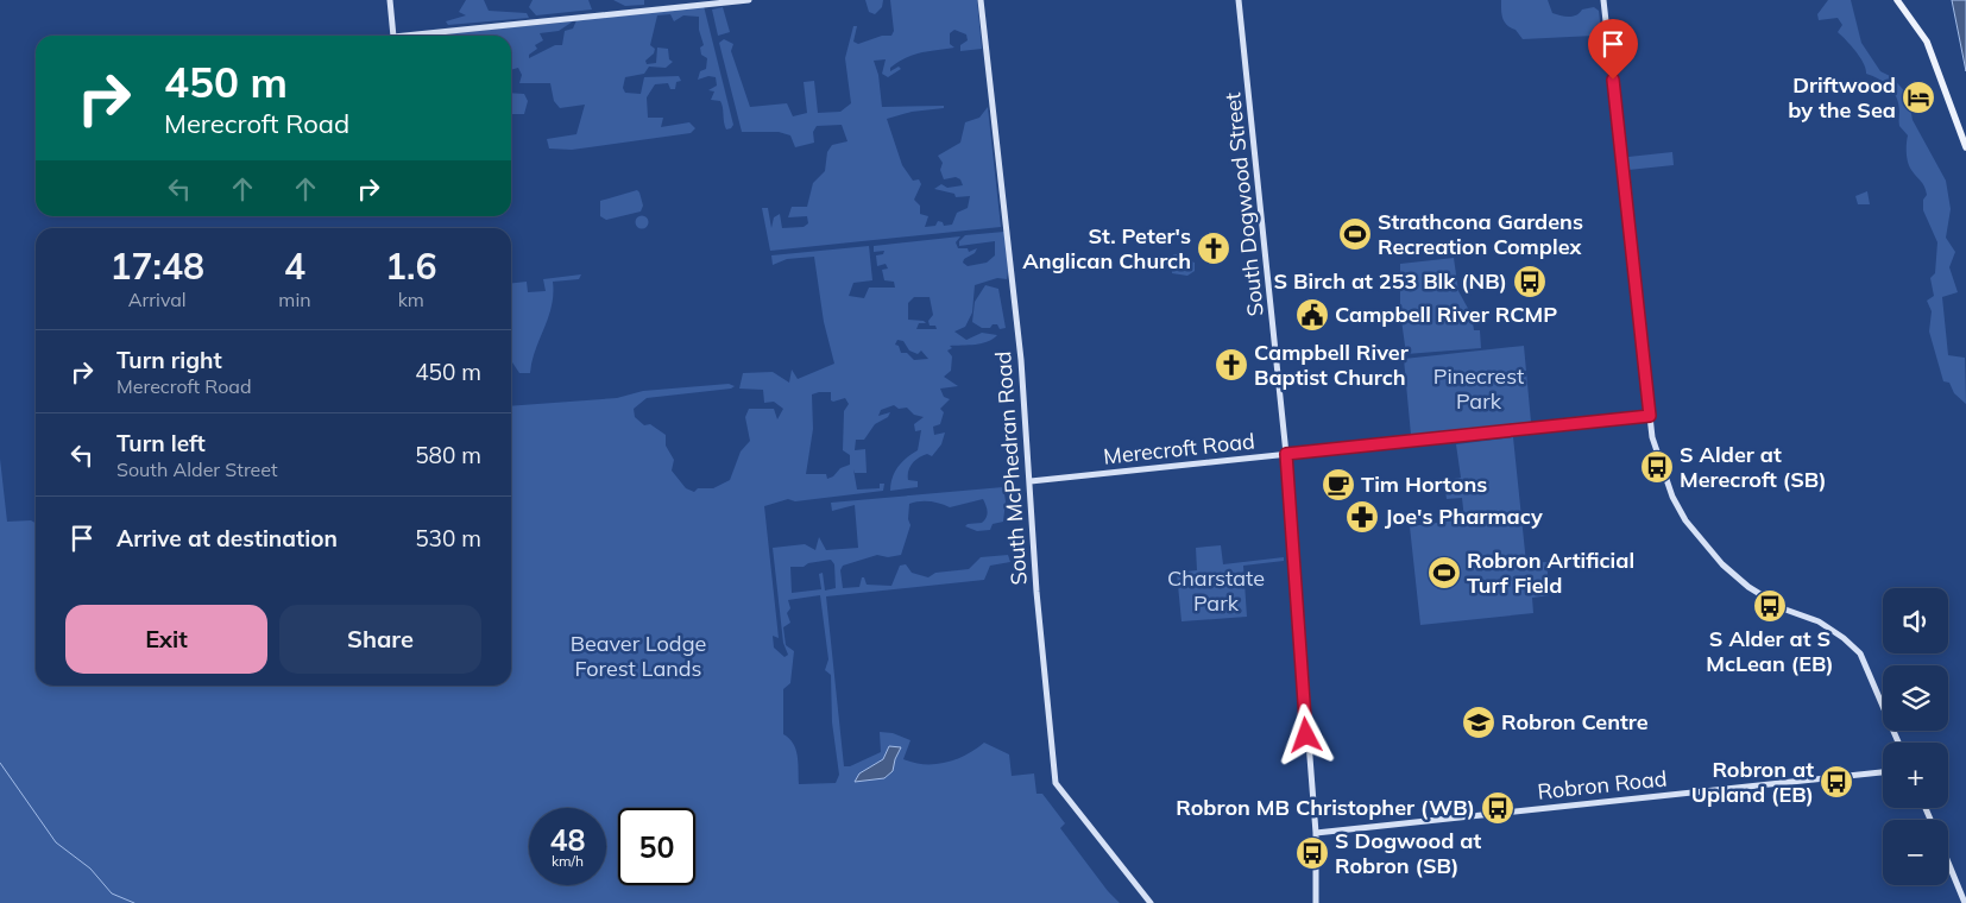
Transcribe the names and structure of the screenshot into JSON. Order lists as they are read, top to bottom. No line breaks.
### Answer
{"streets":{"street":["South Dogwood Street","Merecroft Road","South McPhedran Road","Robron Road"]},"crossings":[["South Dogwood Street","Merecroft Road"],["South Dogwood Street","Robron Road"],["Merecroft Road","South McPhedran Road"]],"parks":["Pinecrest Park","Charstate Park","Beaver Lodge Forest Lands"],"places":{"hotel":["Driftwood by the Sea"],"sports":["Strathcona Gardens Recreation Complex","Robron Artificial Turf Field"],"church":["St. Peter's Anglican Church","Campbell River Baptist Church"],"bus stop":["S Birch at 253 Blk (NB)","S Alder at Merecroft (SB)","S Alder at S McLean (EB)","Robron at Upland (EB)","Robron MB Christopher (WB)","S Dogwood at Robron (SB)"],"public building":["Campbell River RCMP"],"cafe":["Tim Hortons"],"pharmacy":["Joe's Pharmacy"],"school or university":["Robron Centre"]},"page":{"turn":["450 m","Merecroft Road"],"eta":["17:48","Arrival","4","min","1.6","km"],"list":[{"name":"Turn right","note":"Merecroft Road","value":"450 m"},{"name":"Turn left","note":"South Alder Street","value":"580 m"},{"name":"Arrive at destination","value":"530 m"}],"map_buttons":["+","−"],"buttons":["Exit","Share"],"speed":"48 km/h","limit":"50"}}
